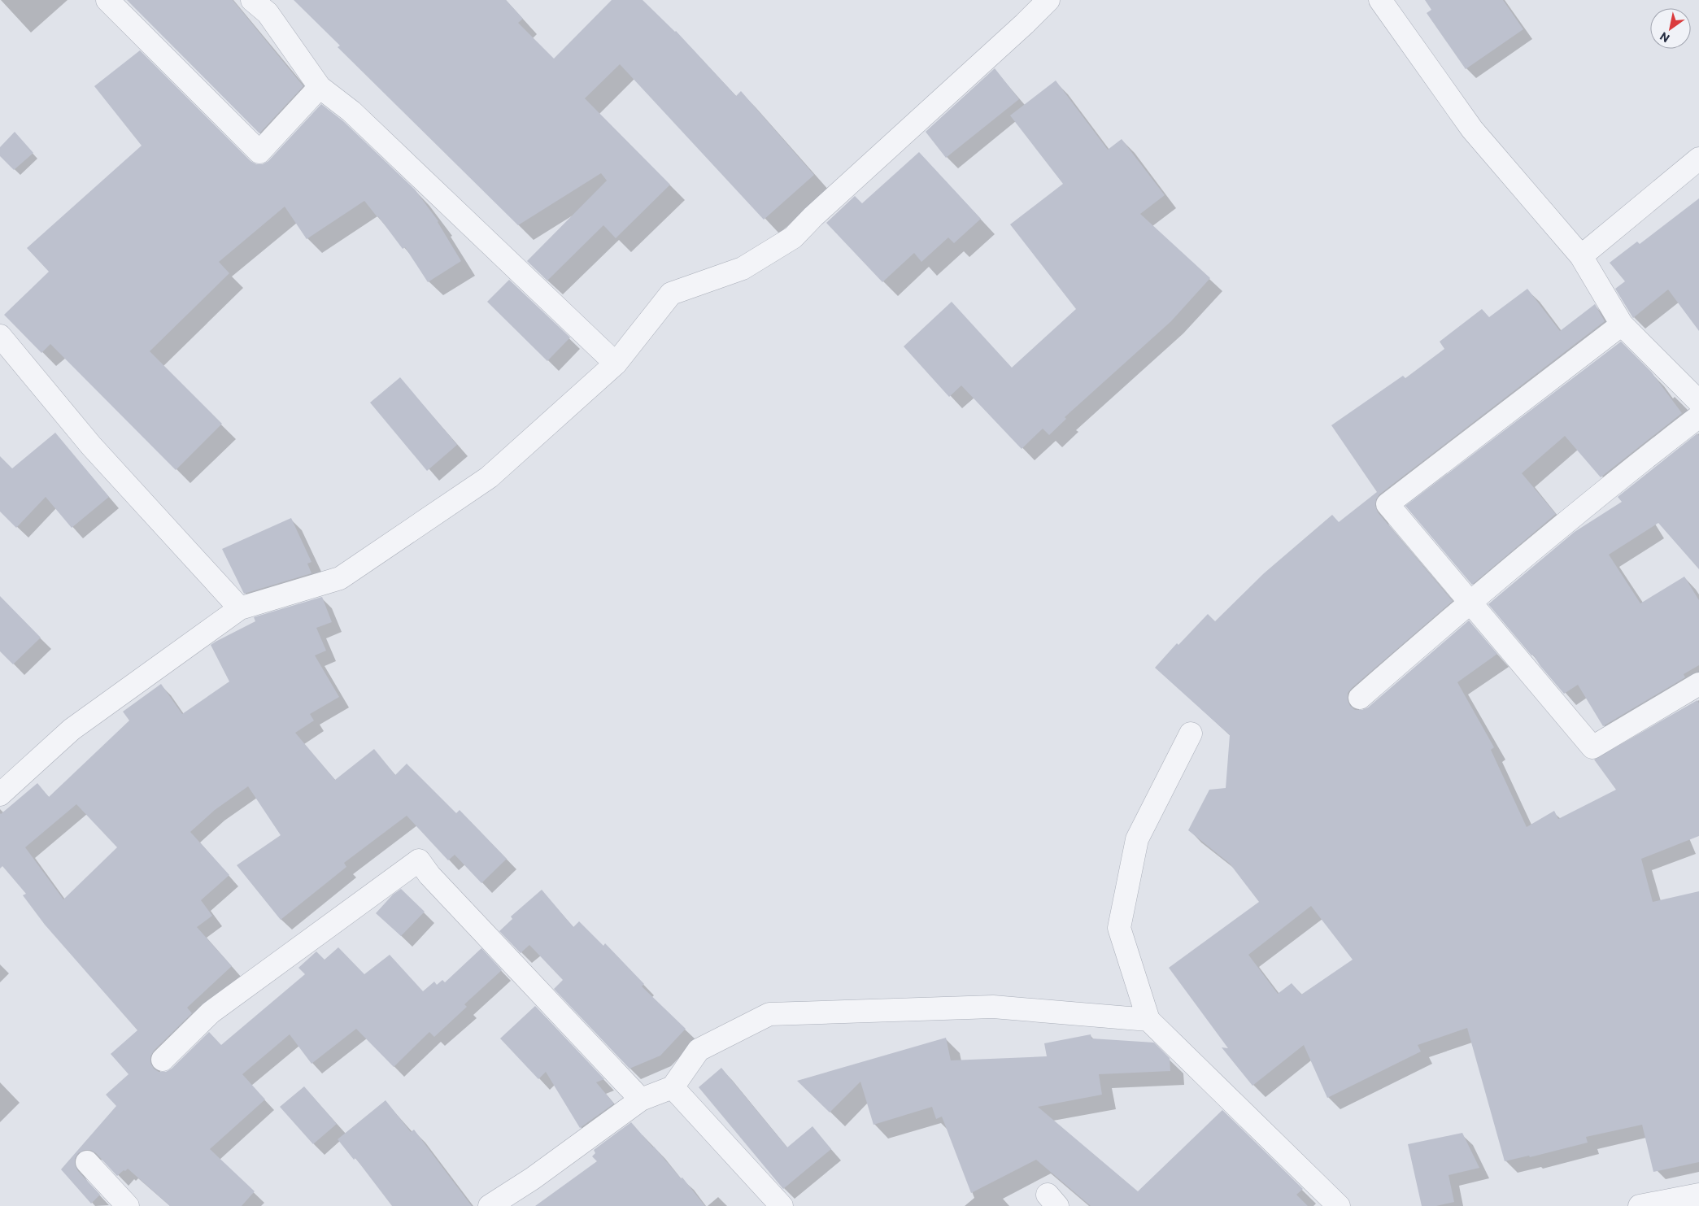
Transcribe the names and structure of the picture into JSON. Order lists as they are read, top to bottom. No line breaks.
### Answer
{"north":"bottom left"}
